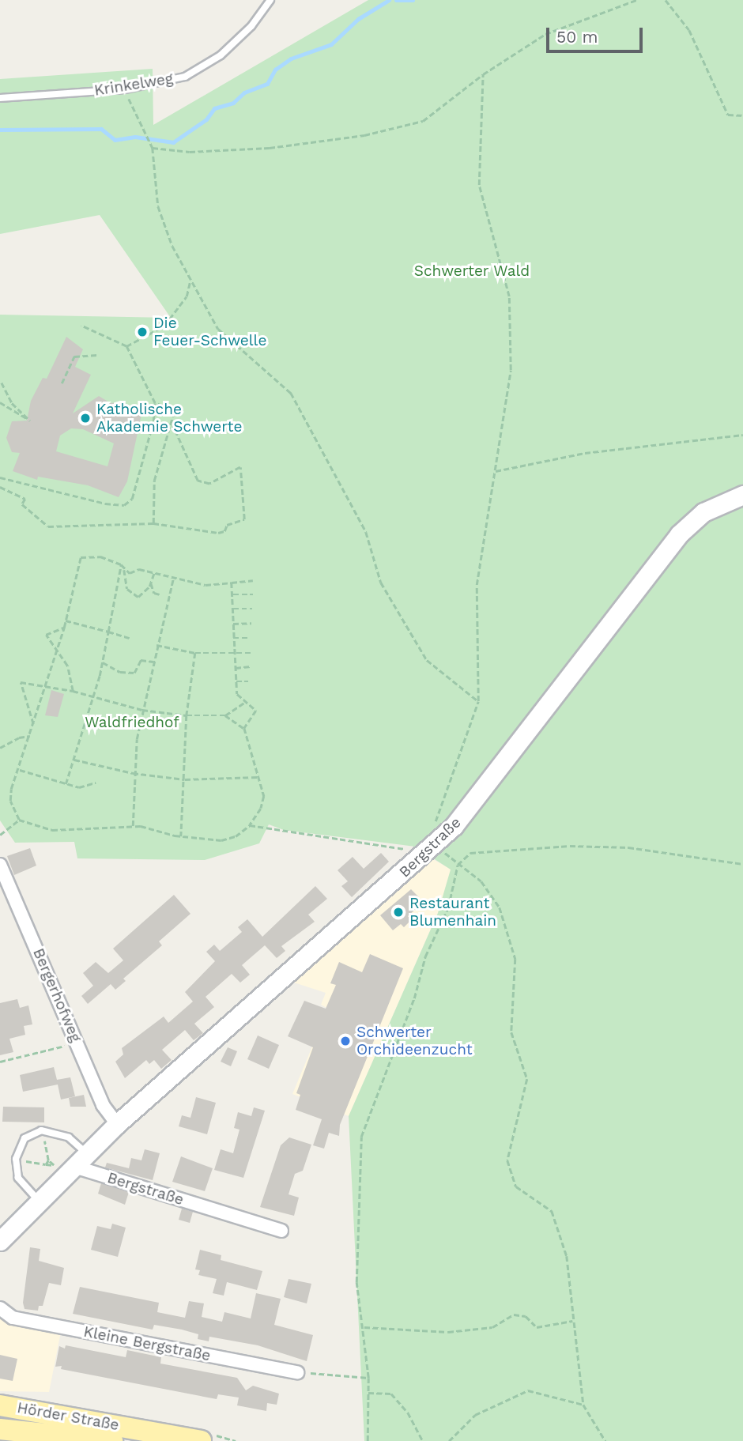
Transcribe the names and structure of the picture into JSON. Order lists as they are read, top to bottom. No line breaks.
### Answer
{"streets":{"main road":["Bergstraße","Hörder Straße"],"street":["Bergerhofweg","Kleine Bergstraße"],"lane":["Krinkelweg"]},"crossings":[["Bergstraße","Bergerhofweg"]],"parks":["Schwerter Wald","Waldfriedhof"],"places":["Die Feuer-Schwelle","Katholische Akademie Schwerte","Restaurant Blumenhain","Schwerter Orchideenzucht"],"scale_bar":"50 m"}
